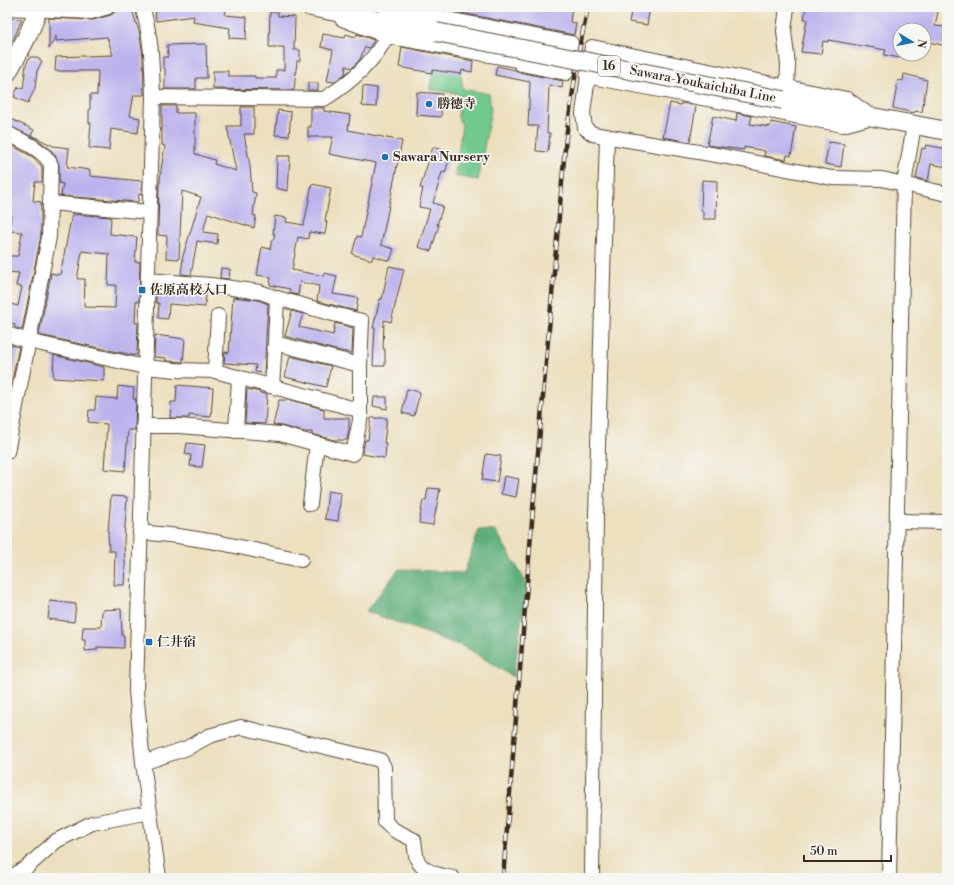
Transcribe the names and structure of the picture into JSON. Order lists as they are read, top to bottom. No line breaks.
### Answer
{"streets":{"main road":["16","Sawara-Youkaichiba Line"]},"places":{"other":["勝徳寺","Sawara Nursery"],"transit":["佐原高校入口","仁井宿"]},"scale_bar":"50 m","north":"right"}
